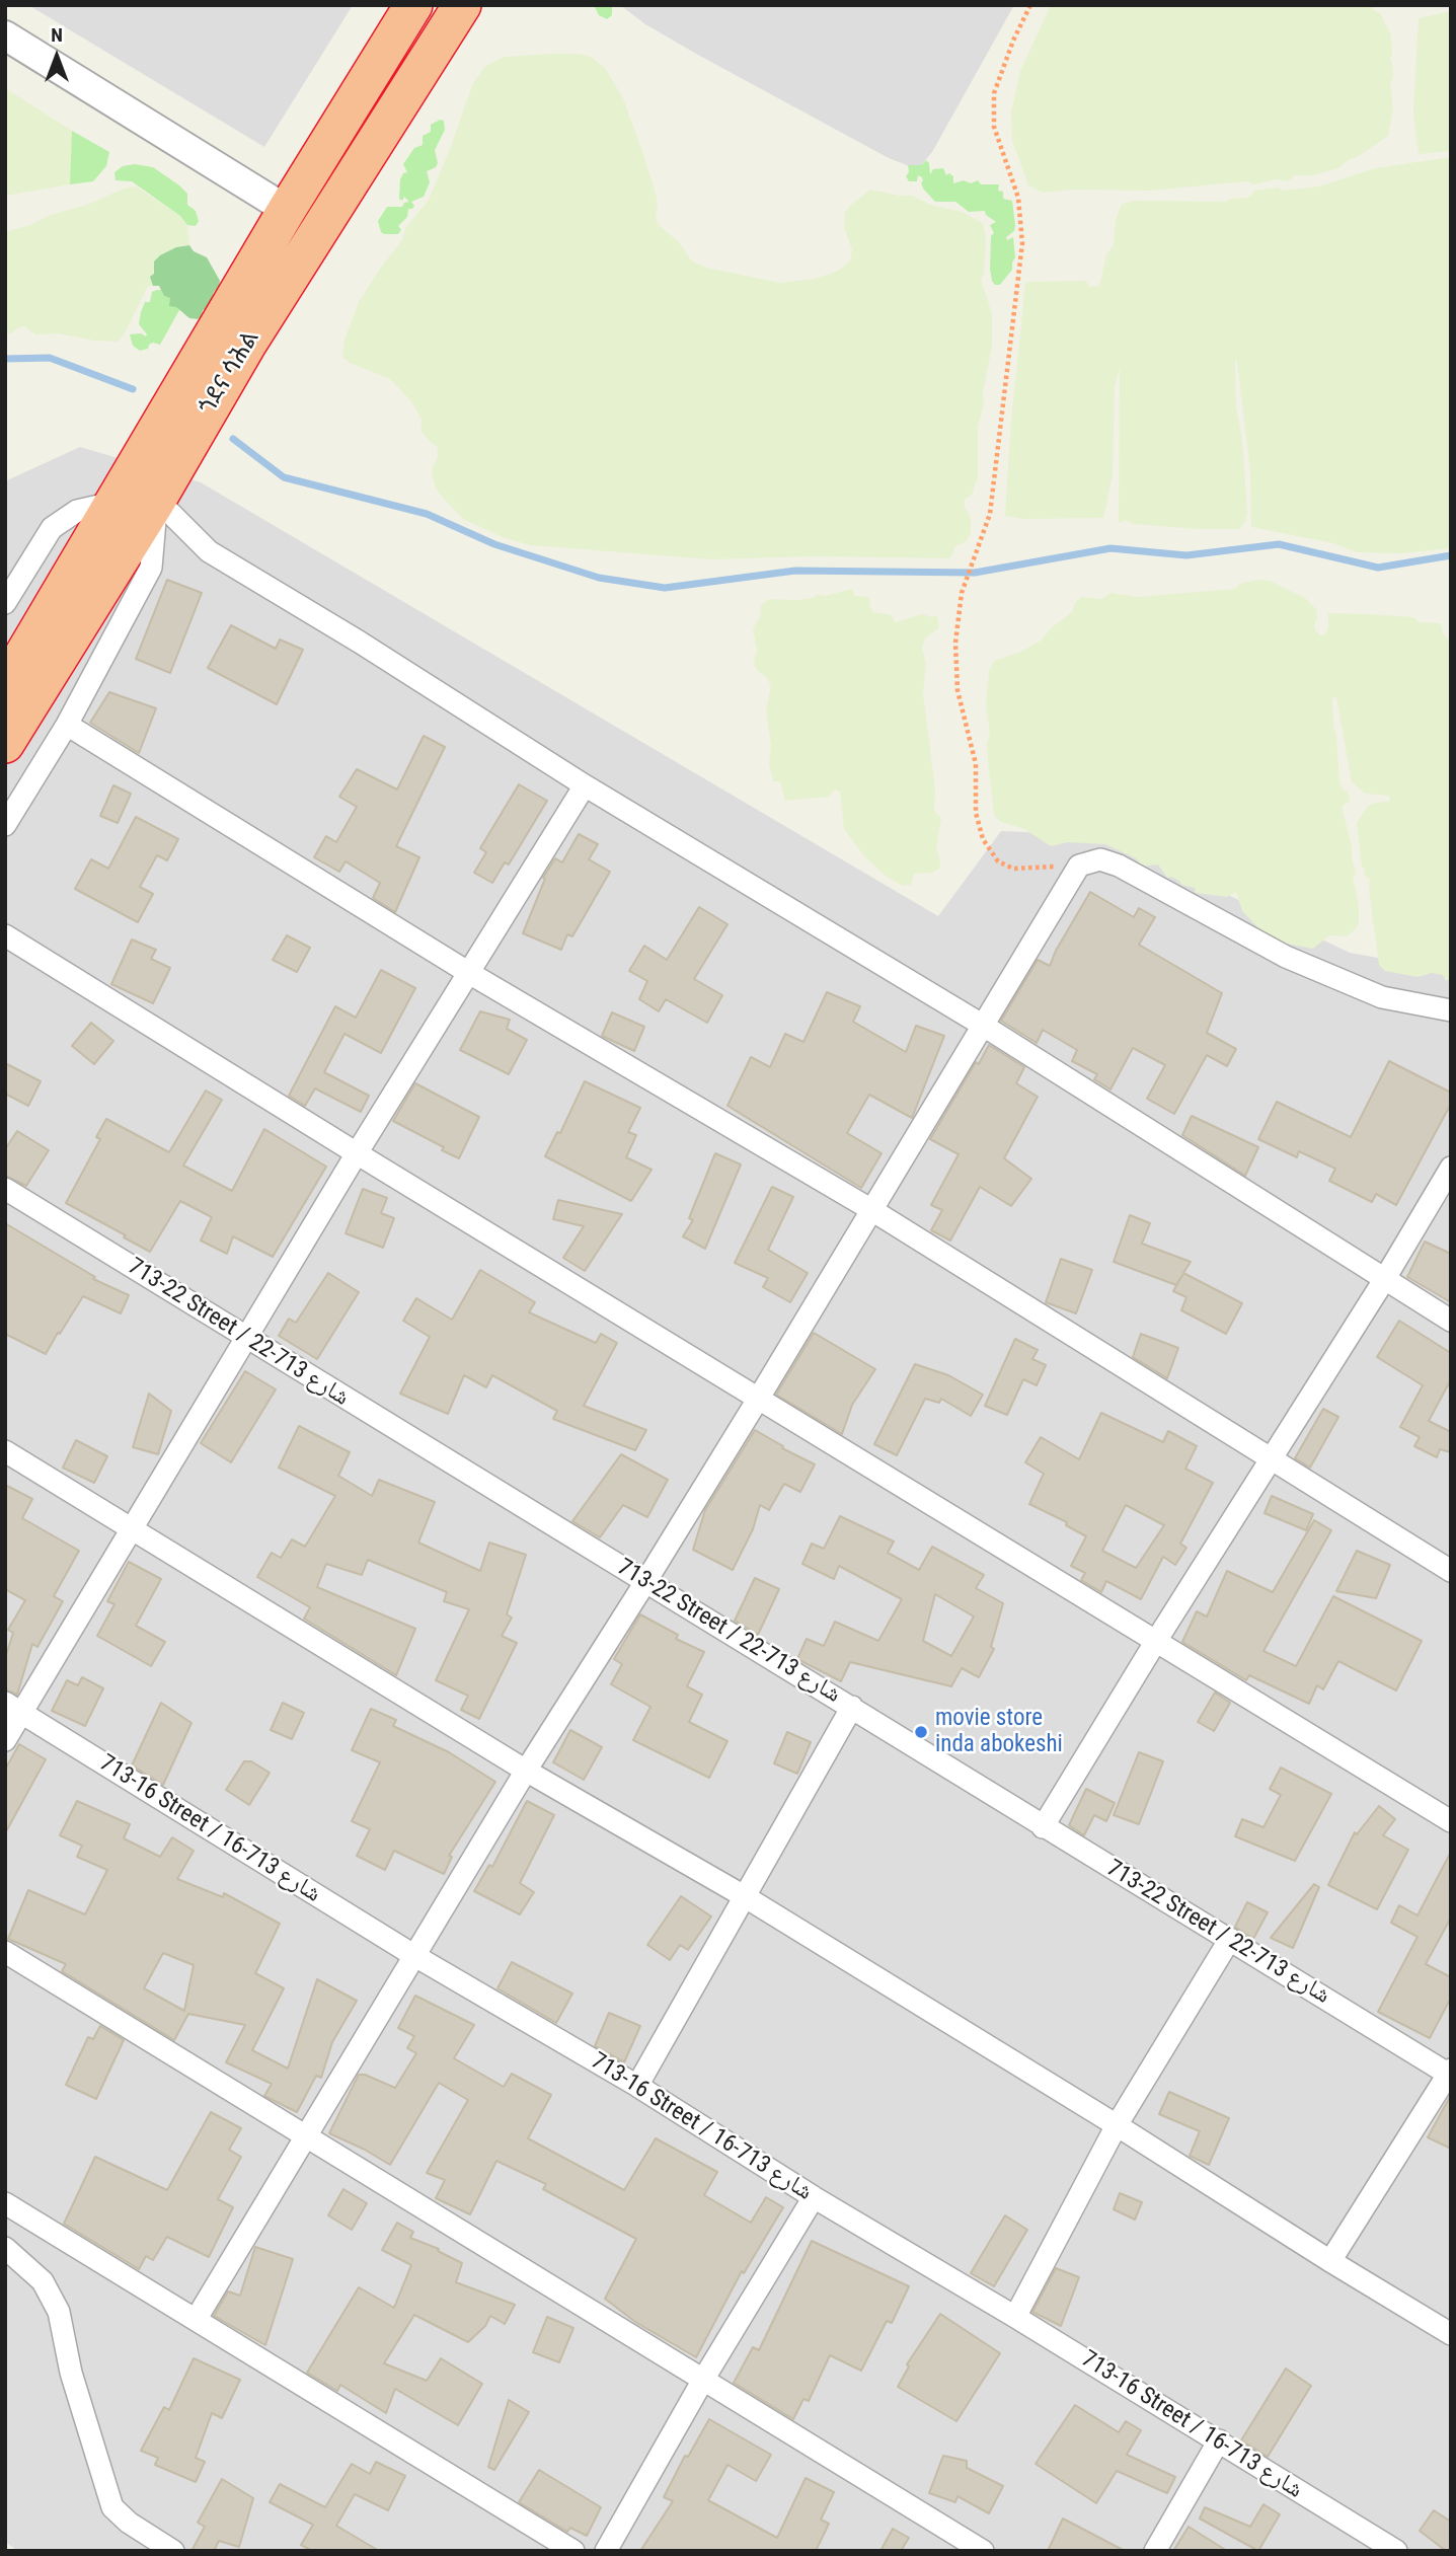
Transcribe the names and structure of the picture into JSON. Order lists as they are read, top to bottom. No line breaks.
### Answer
{"streets":{"highway":["ጎደና ሳሕል"],"street":["713-22 Street / شارع 713-22","713-16 Street / شارع 713-16"]},"places":["movie store inda abokeshi"],"north":"top"}
